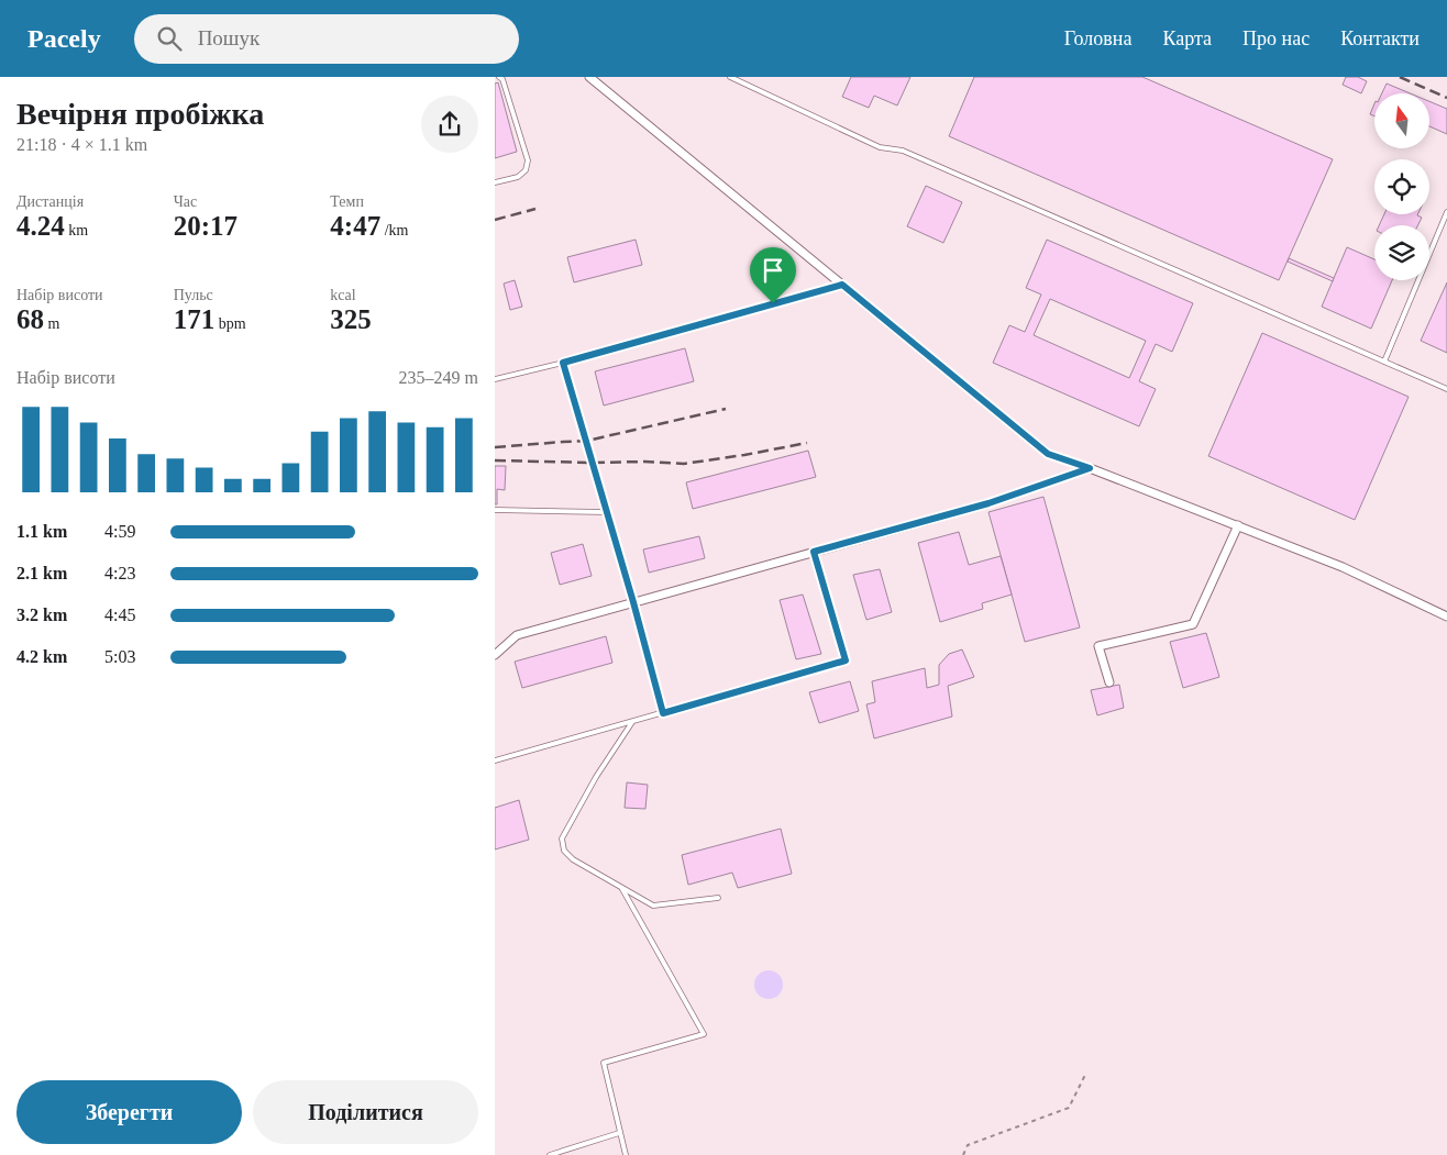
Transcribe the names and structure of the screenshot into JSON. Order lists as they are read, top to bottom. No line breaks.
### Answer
{"north":"top","page":{"header":"Pacely","search":"Пошук","nav":["Головна","Карта","Про нас","Контакти"],"heading":["Вечірня пробіжка","21:18 · 4 × 1.1 km"],"stats":[["Дистанція","4.24 km"],["Час","20:17"],["Темп","4:47 /km"],["Набір висоти","68 m"],["Пульс","171 bpm"],["kcal","325"]],"chart":["Набір висоти","235–249 m"],"list":[{"name":"1.1 km","note":"4:59"},{"name":"2.1 km","note":"4:23"},{"name":"3.2 km","note":"4:45"},{"name":"4.2 km","note":"5:03"}],"buttons":["Зберегти","Поділитися"]}}
